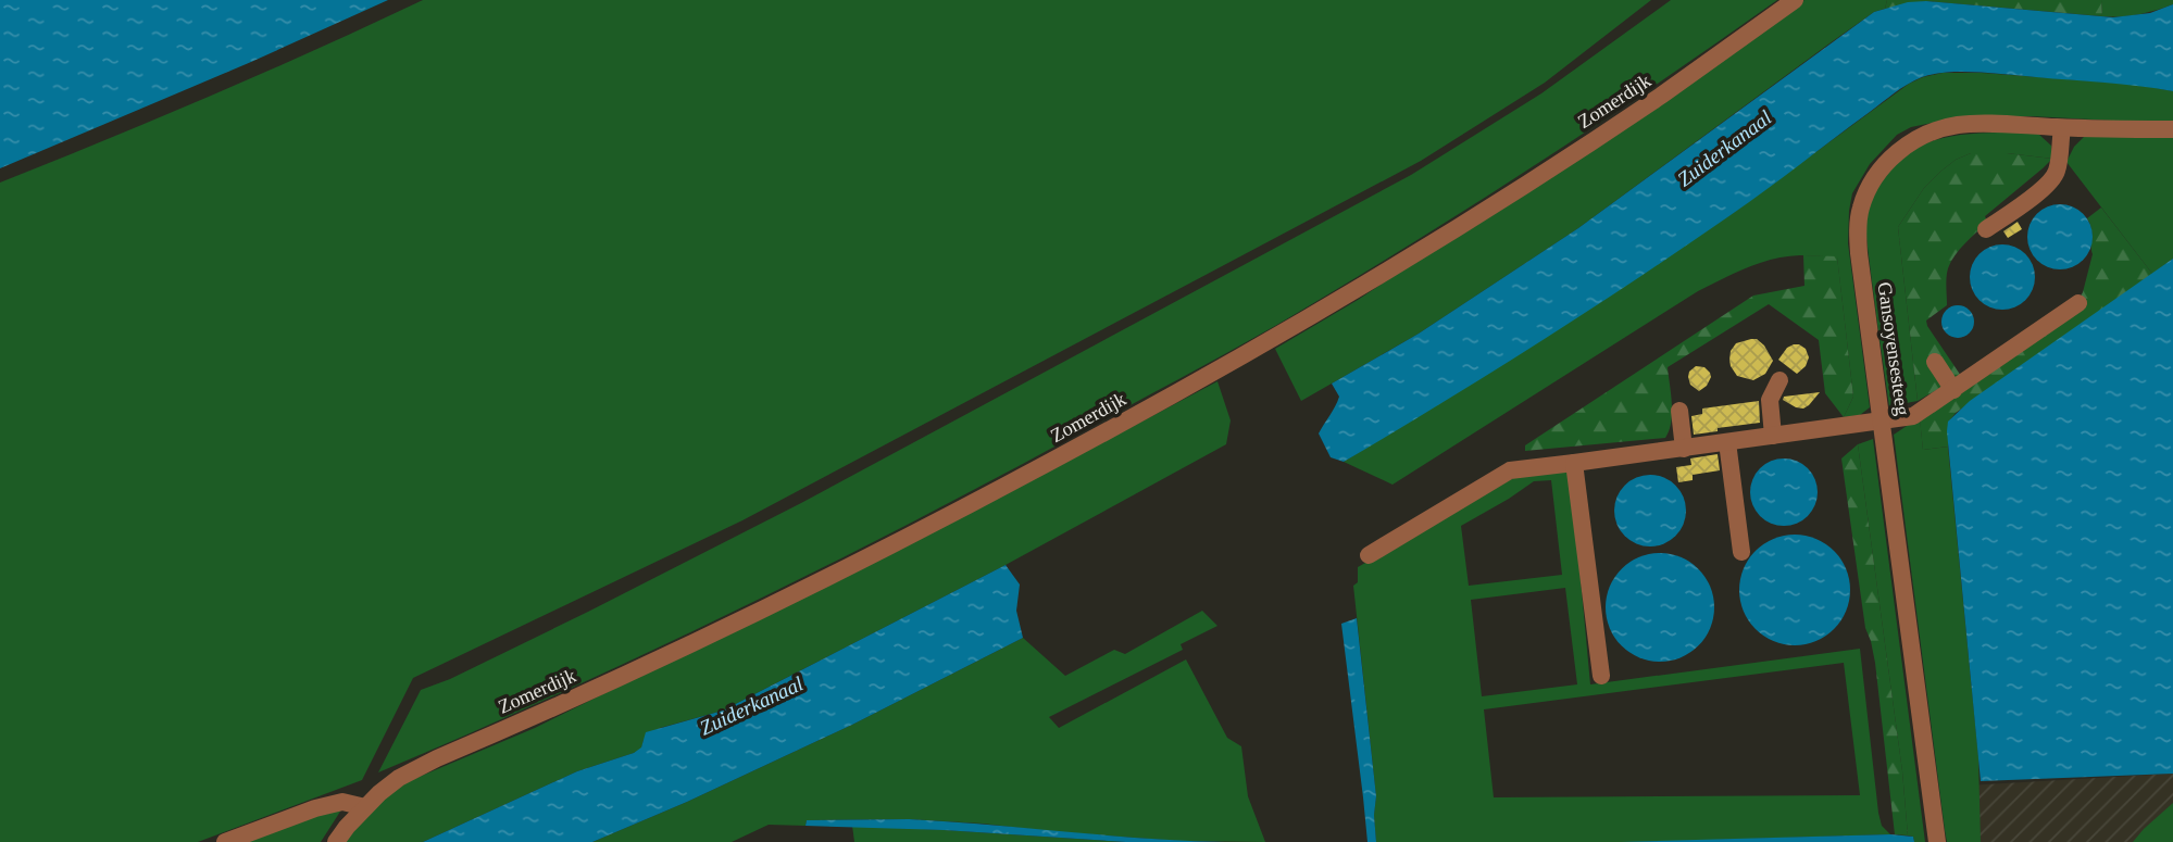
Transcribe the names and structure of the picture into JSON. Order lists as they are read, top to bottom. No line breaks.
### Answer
{"streets":{"street":["Zomerdijk","Gansoyensesteeg"]},"water":["Zuiderkanaal"]}
